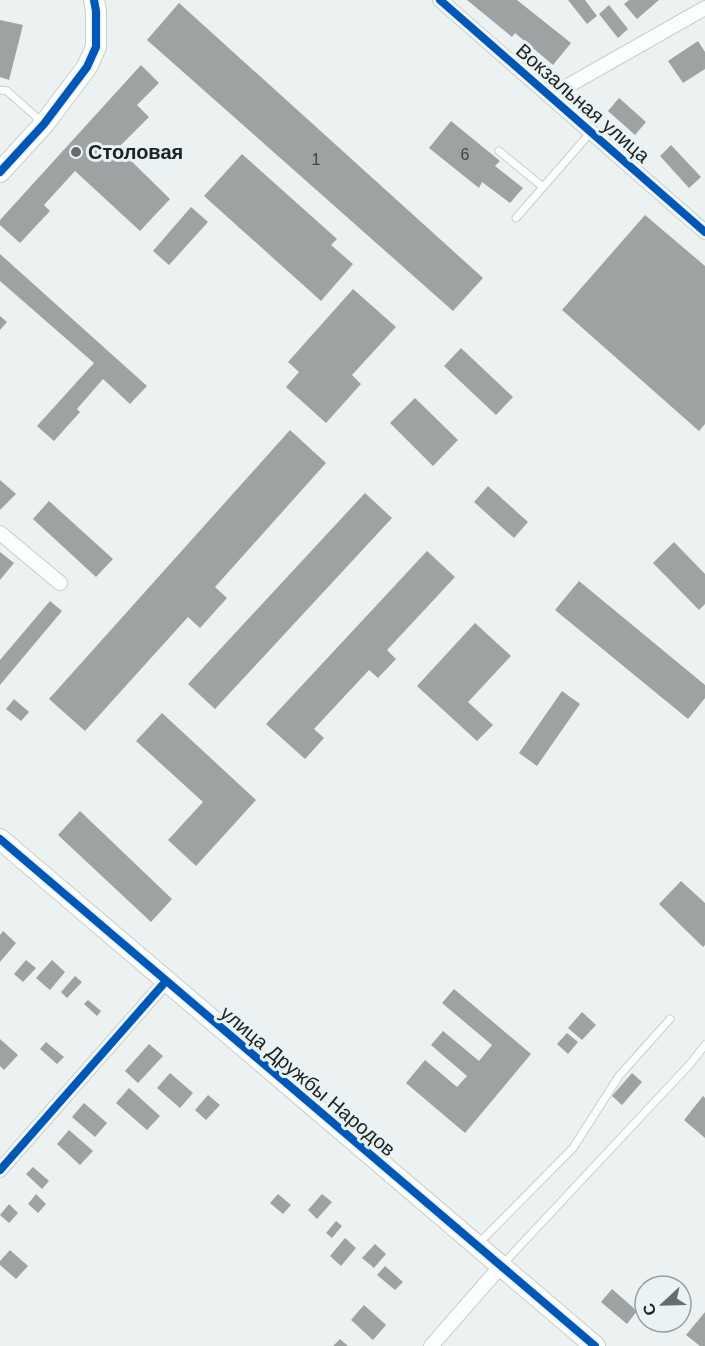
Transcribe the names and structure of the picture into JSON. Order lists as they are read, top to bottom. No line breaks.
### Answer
{"streets":{"street":["Вокзальная улица","улица Дружбы Народов"]},"places":["Столовая"],"house_numbers":["6","1"],"north":"left"}
